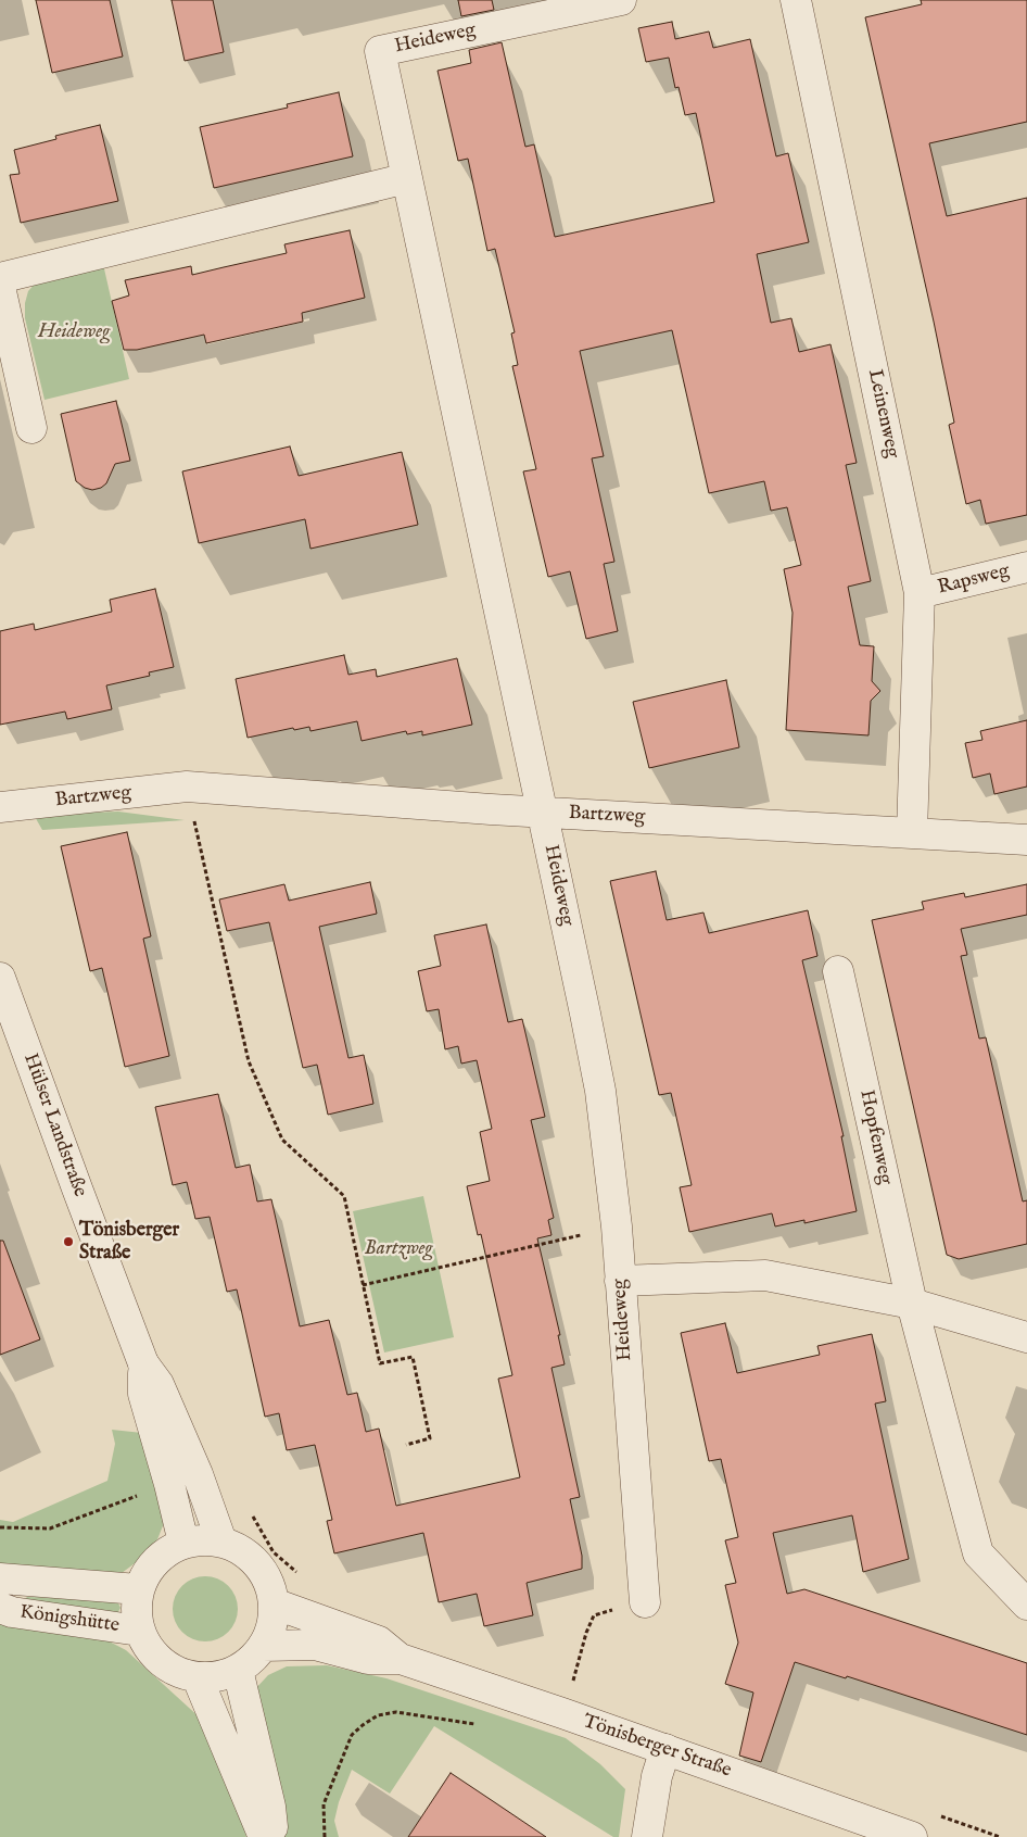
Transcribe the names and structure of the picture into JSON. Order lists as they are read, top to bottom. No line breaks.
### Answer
{"streets":{"street":["Heideweg","Leinenweg","Rapsweg","Bartzweg","Hülser Landstraße","Hopfenweg","Königshütte","Tönisberger Straße"]},"crossings":[["Heideweg","Bartzweg"],["Leinenweg","Rapsweg"],["Leinenweg","Bartzweg"],["Hülser Landstraße","Königshütte"],["Hülser Landstraße","Tönisberger Straße"],["Königshütte","Tönisberger Straße"]],"parks":["Heideweg","Bartzweg"],"places":["Tönisberger Straße"]}
